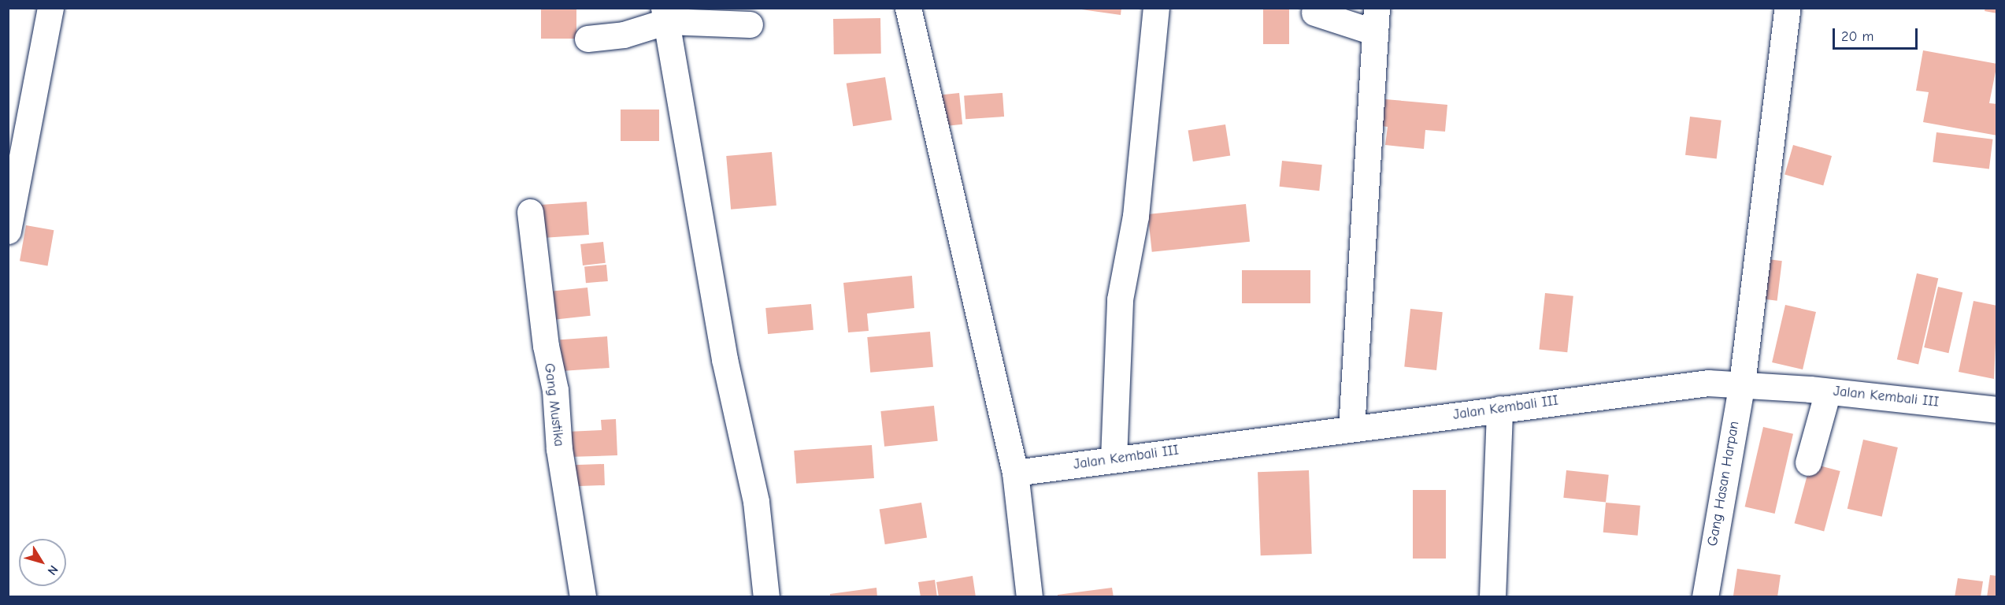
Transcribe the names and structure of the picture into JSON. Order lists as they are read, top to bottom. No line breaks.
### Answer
{"streets":{"street":["Jalan Kembali III","Gang Mustika","Gang Hasan Harpan"]},"crossings":[["Jalan Kembali III","Gang Hasan Harpan"]],"scale_bar":"20 m","north":"bottom right"}
